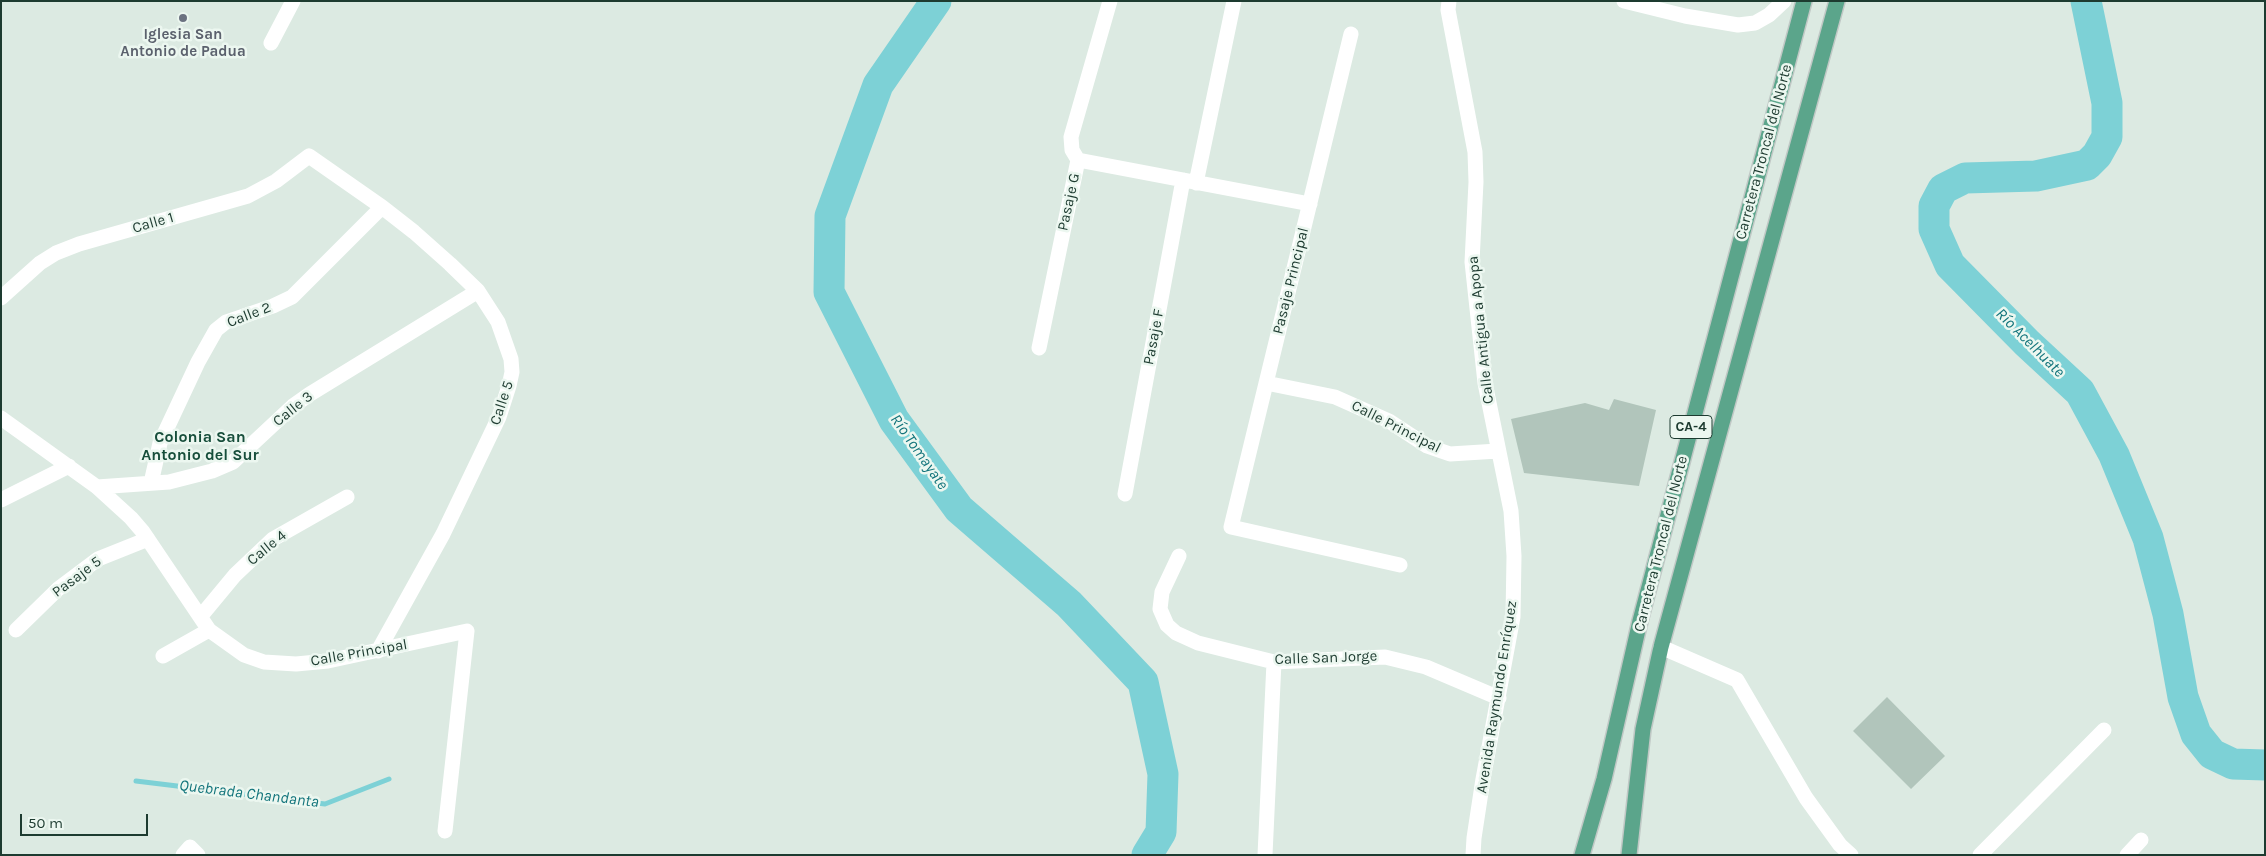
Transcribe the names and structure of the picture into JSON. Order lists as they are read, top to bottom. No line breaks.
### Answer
{"streets":{"main road":["Carretera Troncal del Norte","CA-4"],"street":["Pasaje G","Calle 1","Pasaje Principal","Calle 2","Calle Antigua a Apopa","Pasaje F","Calle 5","Calle 3","Calle Principal","Calle 4","Pasaje 5","Calle San Jorge","Avenida Raymundo Enríquez"]},"crossings":[["Calle 1","Calle 5"],["Pasaje Principal","Calle Principal"],["Calle 2","Calle 5"],["Calle 2","Calle 3"],["Calle Antigua a Apopa","Calle Principal"],["Calle Antigua a Apopa","Avenida Raymundo Enríquez"],["Calle 5","Calle 3"],["Calle 5","Calle Principal"],["Calle 3","Calle Principal"],["Calle Principal","Calle 4"],["Calle Principal","Pasaje 5"],["Calle Principal","Avenida Raymundo Enríquez"],["Calle San Jorge","Avenida Raymundo Enríquez"]],"districts":["Colonia San Antonio del Sur"],"water":["Río Acelhuate","Río Tomayate","Quebrada Chandanta"],"places":["Iglesia San Antonio de Padua"],"scale_bar":"50 m"}
